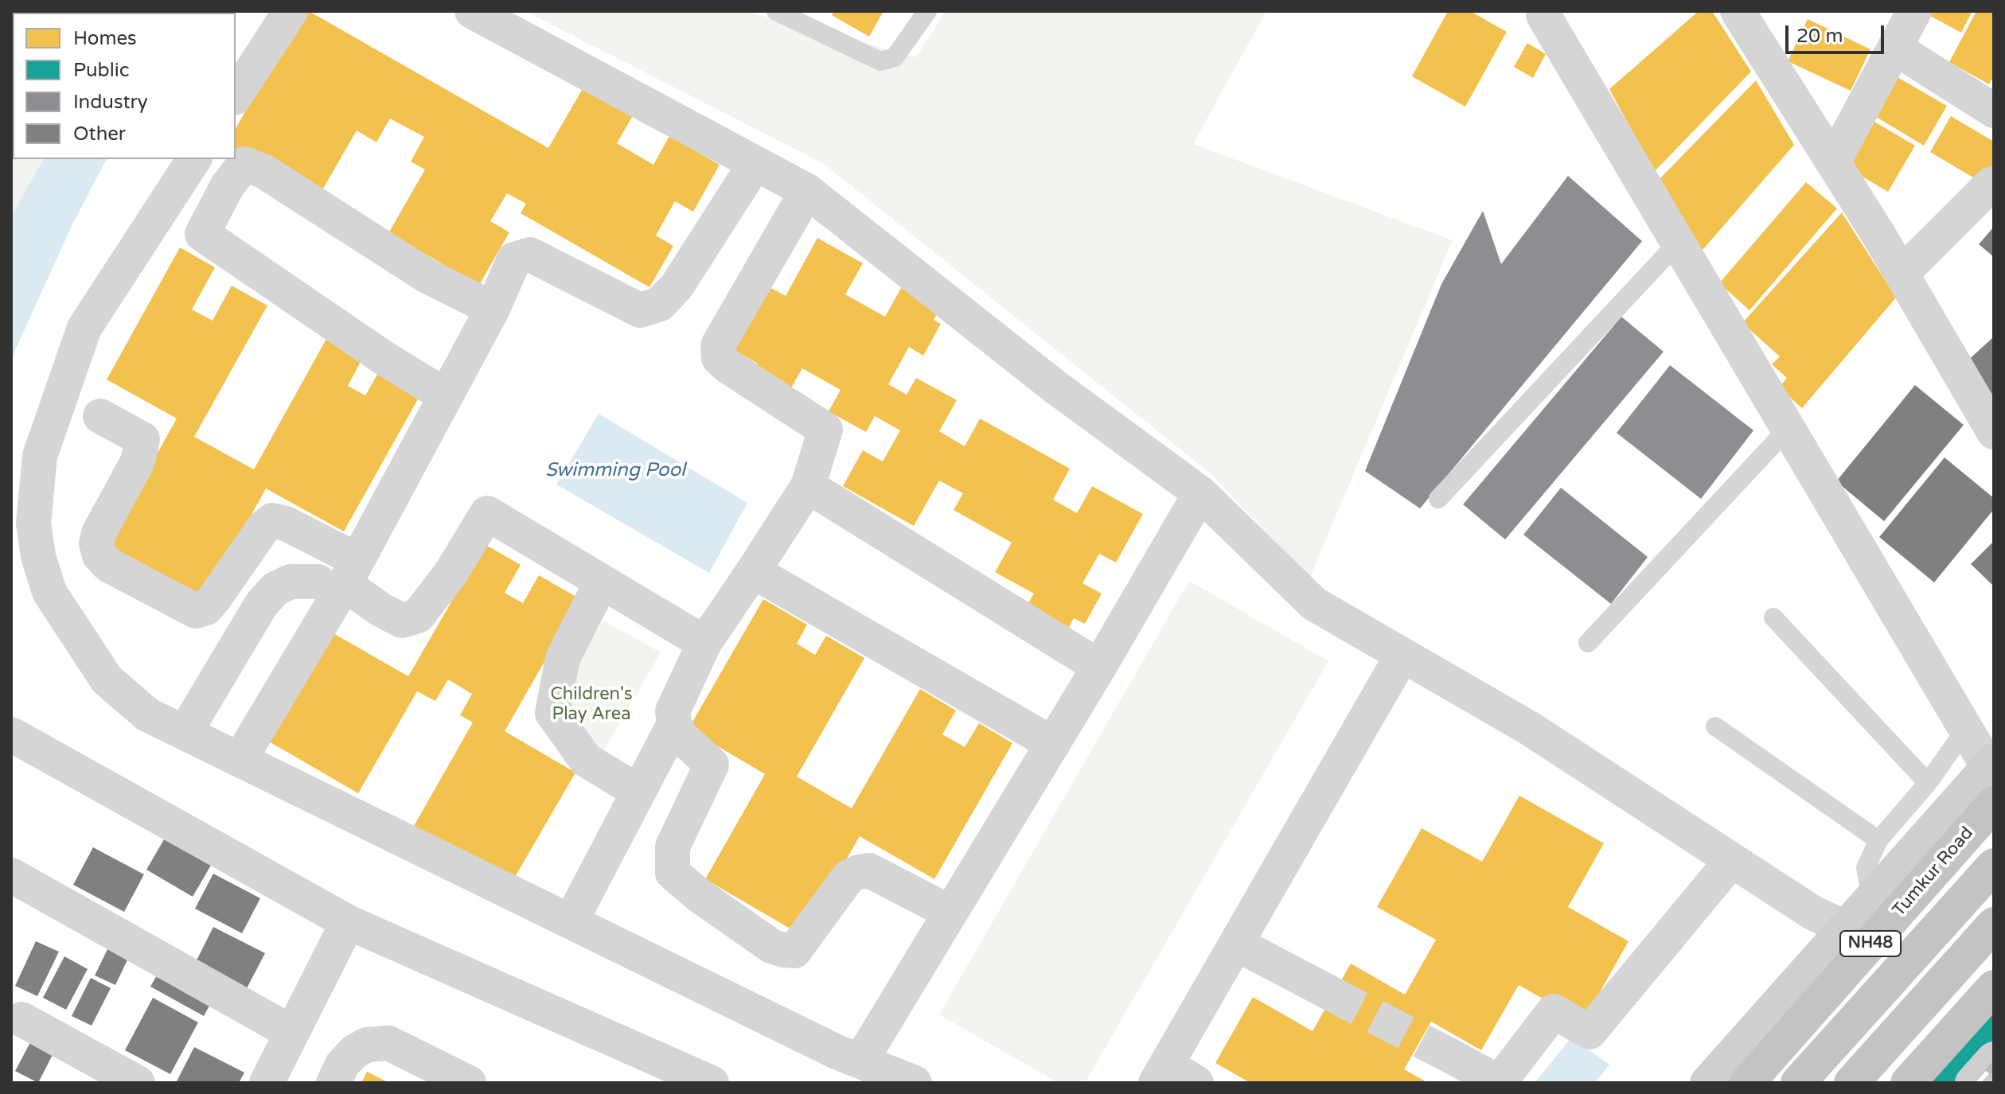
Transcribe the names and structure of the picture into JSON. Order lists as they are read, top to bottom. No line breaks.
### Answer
{"streets":{"highway":["Tumkur Road","NH48"]},"water":["Swimming Pool"],"parks":["Children's Play Area"],"legend":["Homes","Public","Industry","Other"],"scale_bar":"20 m"}
